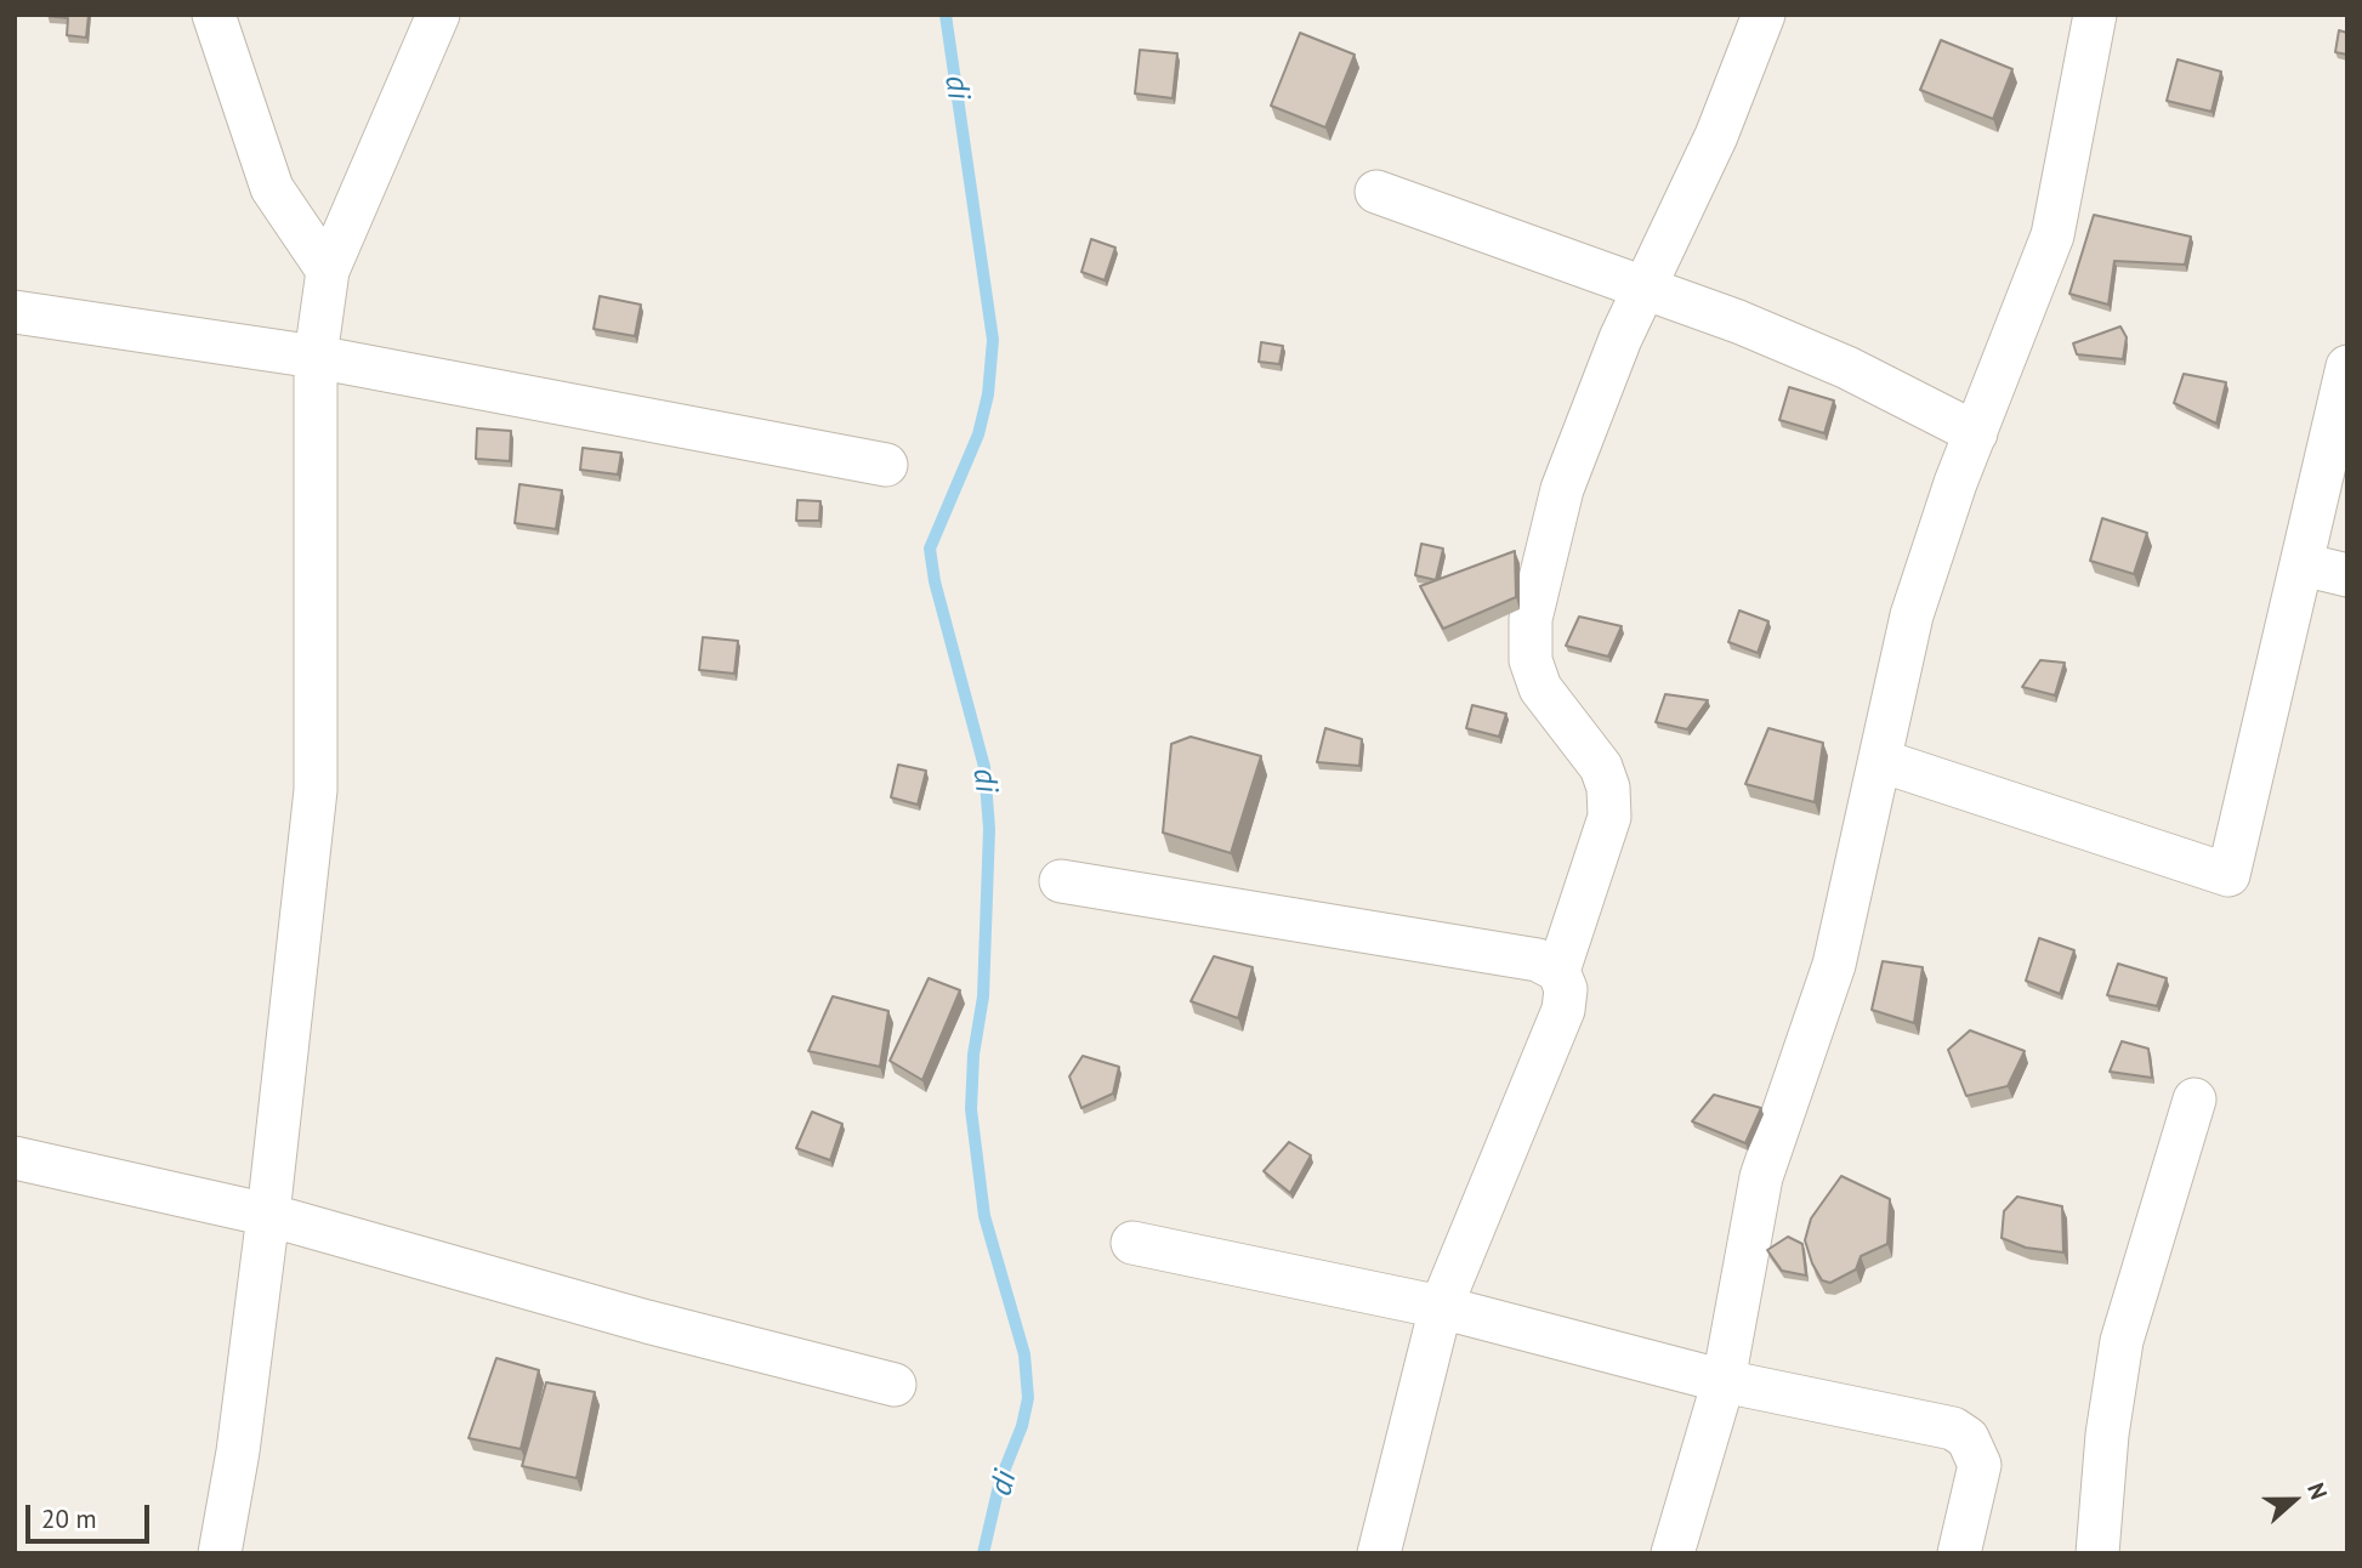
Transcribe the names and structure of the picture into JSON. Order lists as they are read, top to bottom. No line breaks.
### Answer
{"water":["di"],"scale_bar":"20 m","north":"right"}
